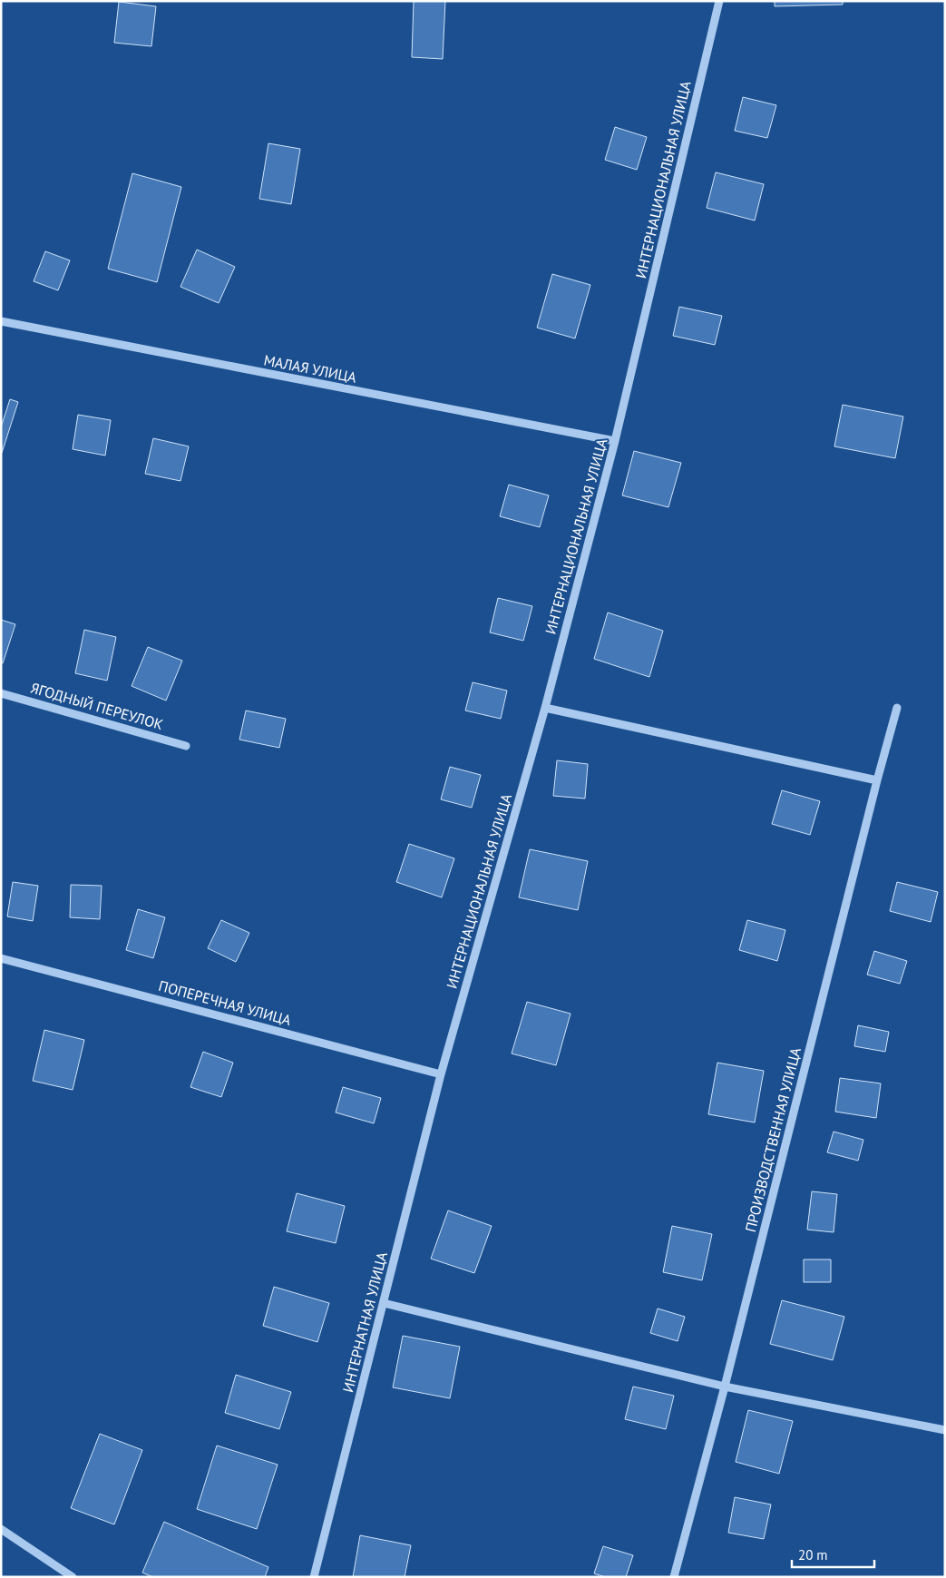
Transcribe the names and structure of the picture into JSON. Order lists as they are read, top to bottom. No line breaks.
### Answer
{"streets":{"street":["ИНТЕРНАЦИОНАЛЬНАЯ УЛИЦА","МАЛАЯ УЛИЦА","ЯГОДНЫЙ ПЕРЕУЛОК","ПОПЕРЕЧНАЯ УЛИЦА","ПРОИЗВОДСТВЕННАЯ УЛИЦА","ИНТЕРНАТНАЯ УЛИЦА"]},"crossings":[["ИНТЕРНАЦИОНАЛЬНАЯ УЛИЦА","МАЛАЯ УЛИЦА"],["ИНТЕРНАЦИОНАЛЬНАЯ УЛИЦА","ПОПЕРЕЧНАЯ УЛИЦА"],["ИНТЕРНАЦИОНАЛЬНАЯ УЛИЦА","ИНТЕРНАТНАЯ УЛИЦА"],["ПОПЕРЕЧНАЯ УЛИЦА","ИНТЕРНАТНАЯ УЛИЦА"]],"scale_bar":"20 m"}
